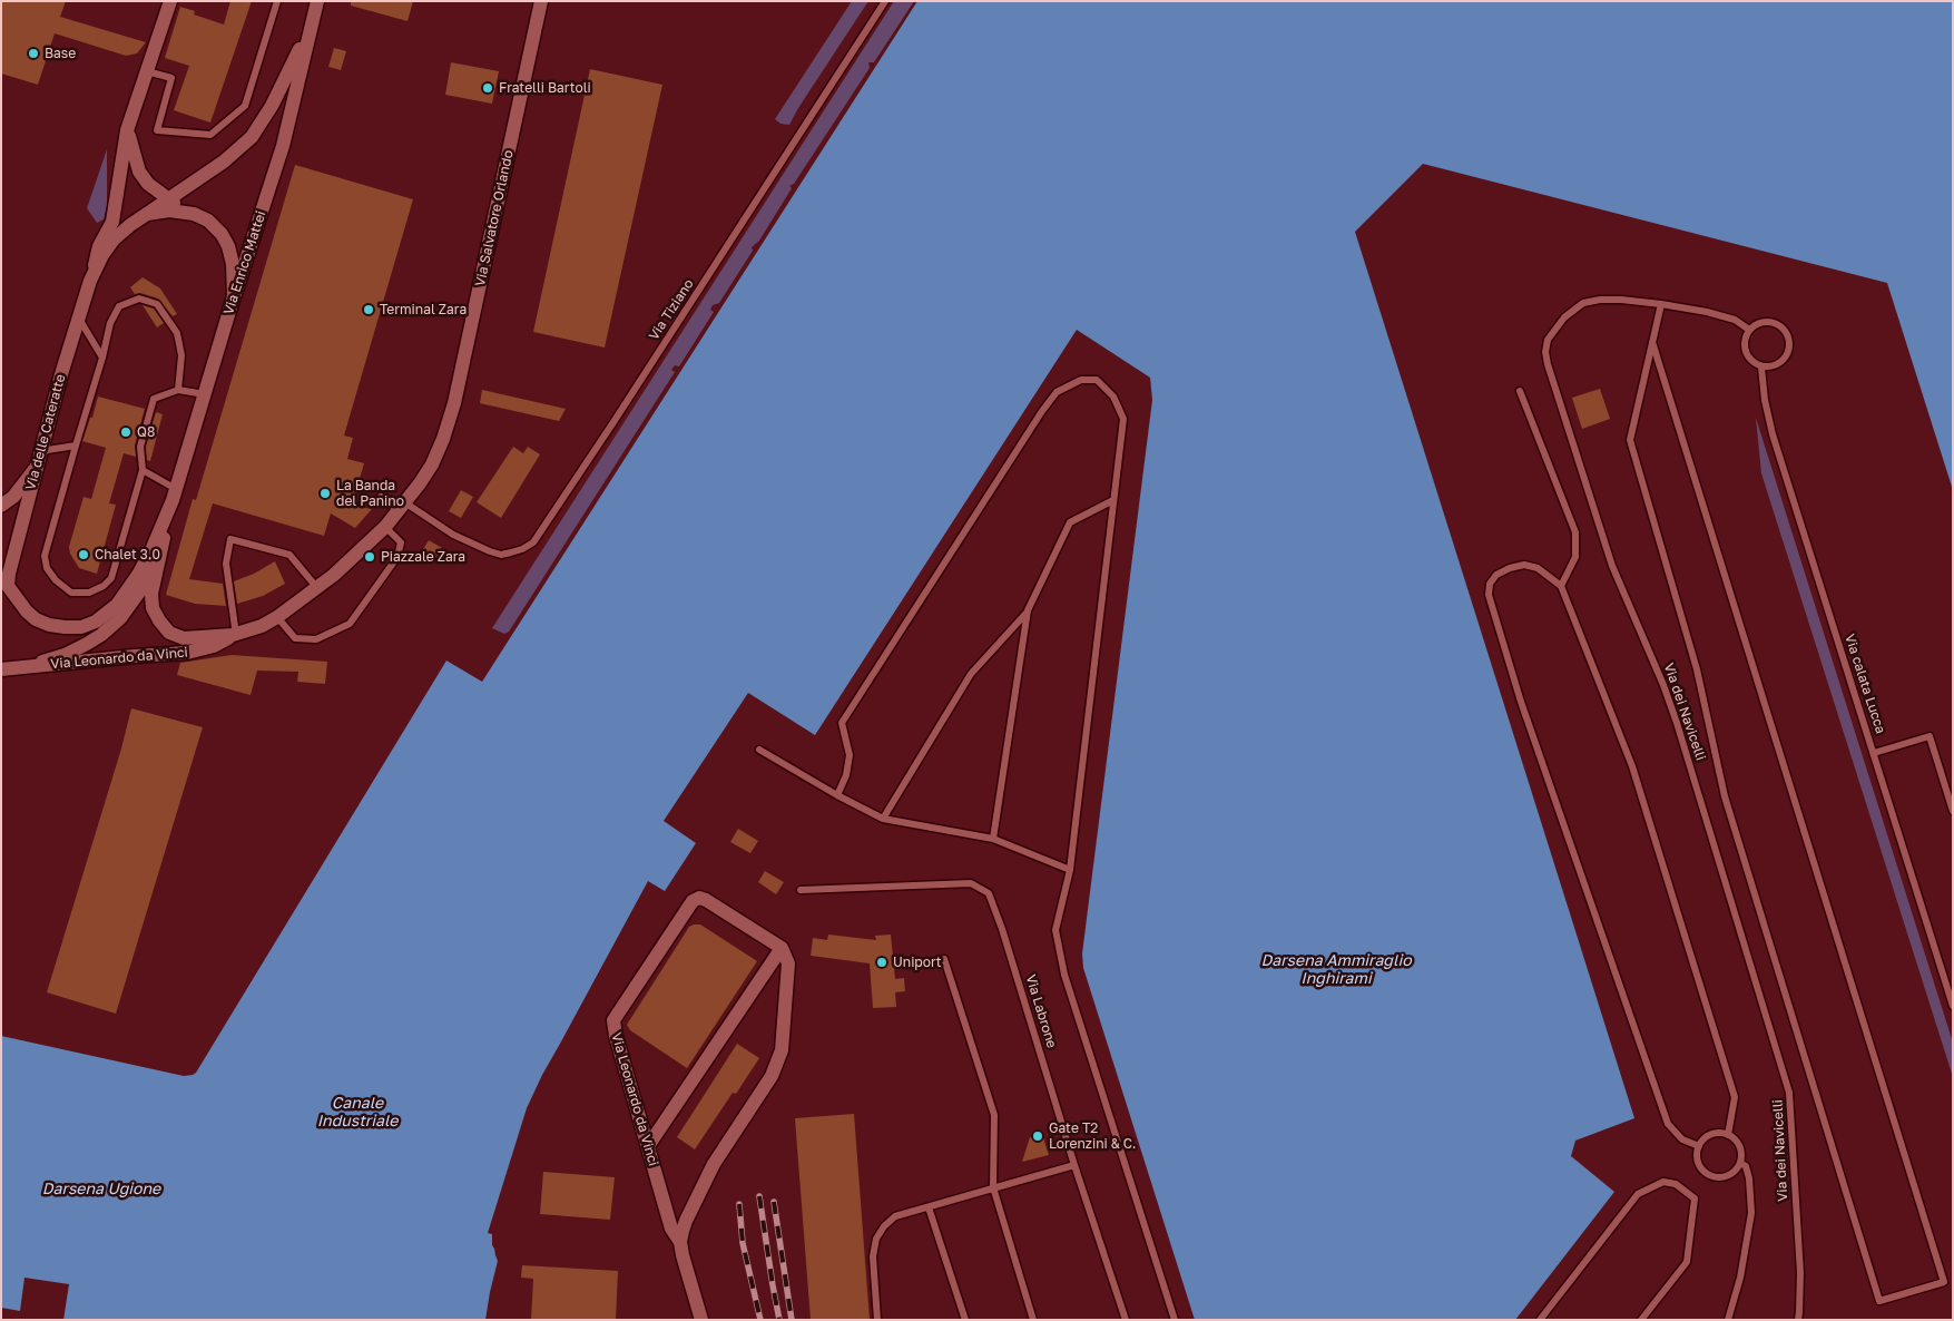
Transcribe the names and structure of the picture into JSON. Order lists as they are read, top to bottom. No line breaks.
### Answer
{"streets":{"street":["Via Salvatore Orlando","Via Enrico Mattei","Via delle Cateratte","Via Leonardo da Vinci"],"lane":["Via Tiziano","Via calata Lucca","Via dei Navicelli","Via Labrone"]},"crossings":[["Via Salvatore Orlando","Via Tiziano"],["Via Enrico Mattei","Via delle Cateratte"],["Via Enrico Mattei","Via Leonardo da Vinci"],["Via calata Lucca","Via dei Navicelli"]],"water":["Darsena Ammiraglio Inghirami","Canale Industriale","Darsena Ugione"],"places":["Base","Fratelli Bartoli","Terminal Zara","Q8","La Banda del Panino","Chalet 3.0","Piazzale Zara","Uniport","Gate T2 Lorenzini & C."]}
